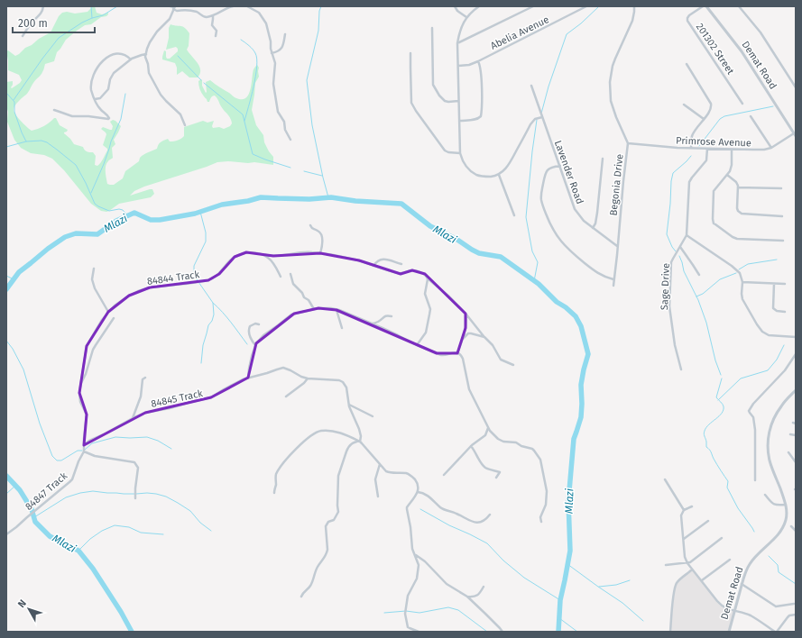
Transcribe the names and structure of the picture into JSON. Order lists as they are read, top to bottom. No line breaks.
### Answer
{"streets":{"street":["Abelia Avenue","201302 Street","Demat Road","Primrose Avenue","Lavender Road","Begonia Drive","84844 Track","Sage Drive","84845 Track","84847 Track"]},"crossings":[["Demat Road","Primrose Avenue"],["Primrose Avenue","Begonia Drive"],["Primrose Avenue","Sage Drive"],["Lavender Road","Begonia Drive"],["84844 Track","84845 Track"]],"water":["Mlazi"],"scale_bar":"200 m","north":"top left"}
